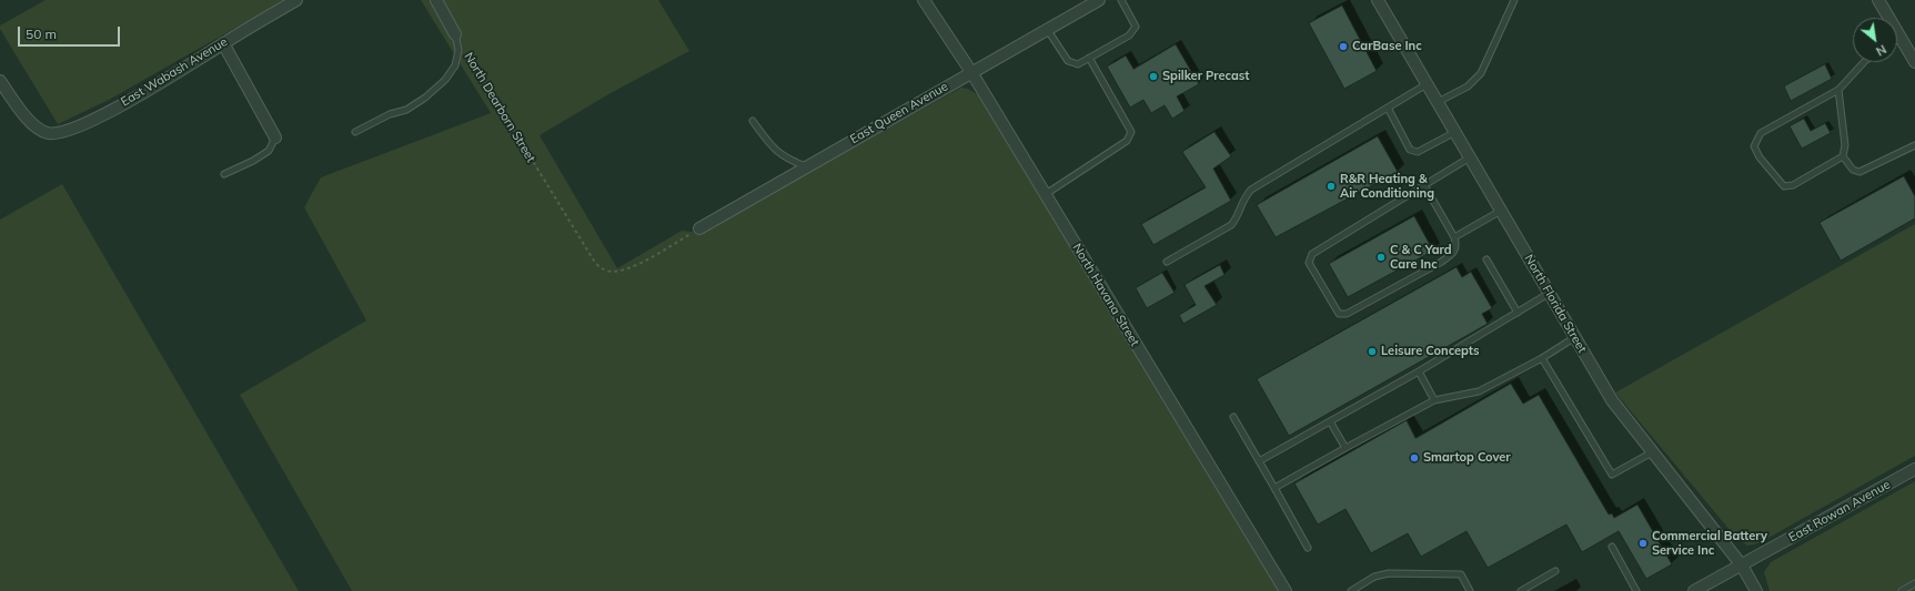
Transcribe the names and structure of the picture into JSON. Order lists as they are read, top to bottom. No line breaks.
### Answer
{"streets":{"street":["East Wabash Avenue","East Queen Avenue","North Havana Street","North Florida Street","East Rowan Avenue"],"path":["North Dearborn Street"]},"crossings":[["North Dearborn Street","East Queen Avenue"],["East Queen Avenue","North Havana Street"],["North Florida Street","East Rowan Avenue"]],"places":["CarBase Inc","Spilker Precast","R&R Heating & Air Conditioning","C & C Yard Care Inc","Leisure Concepts","Smartop Cover","Commercial Battery Service Inc"],"scale_bar":"50 m","north":"bottom right"}
